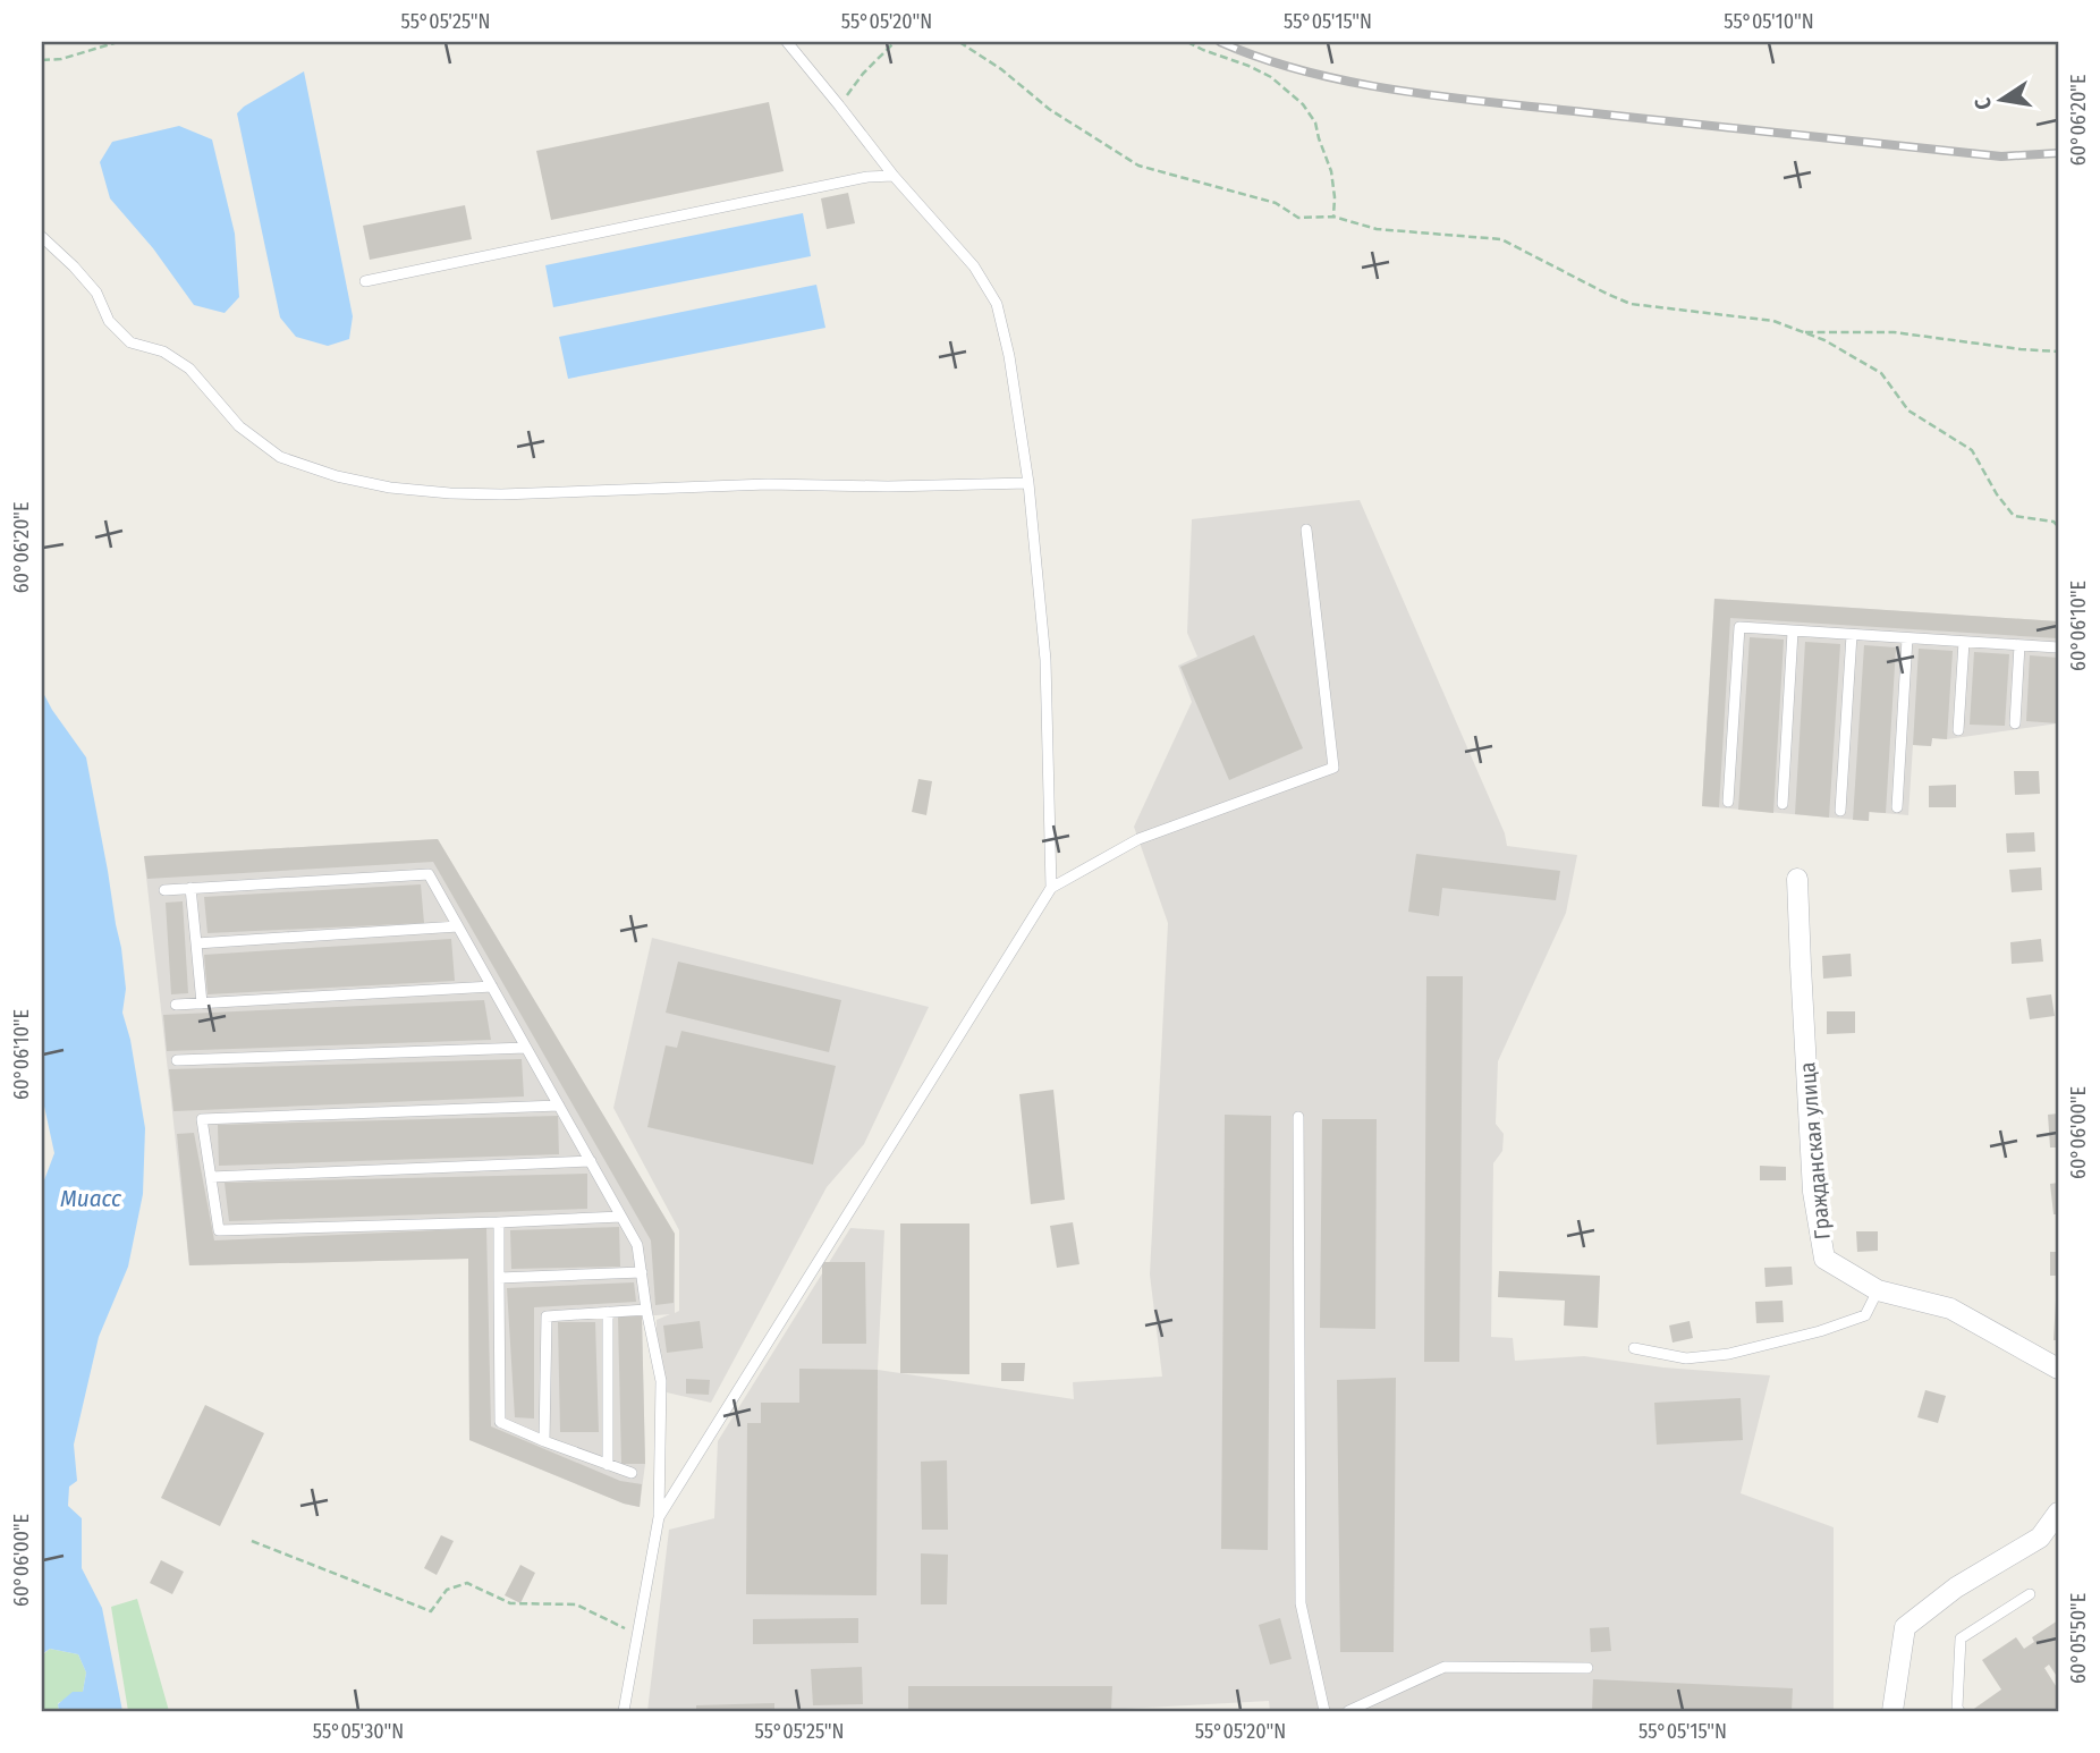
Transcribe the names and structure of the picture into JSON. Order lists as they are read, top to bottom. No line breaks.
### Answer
{"streets":{"street":["Гражданская улица"]},"water":["Миасс"],"north":"left","coordinates":["55°05'25\"N","55°05'20\"N","55°05'15\"N","55°05'10\"N","60°06'20\"E","60°06'10\"E","60°06'00\"E","60°05'50\"E","55°05'30\"N"]}
